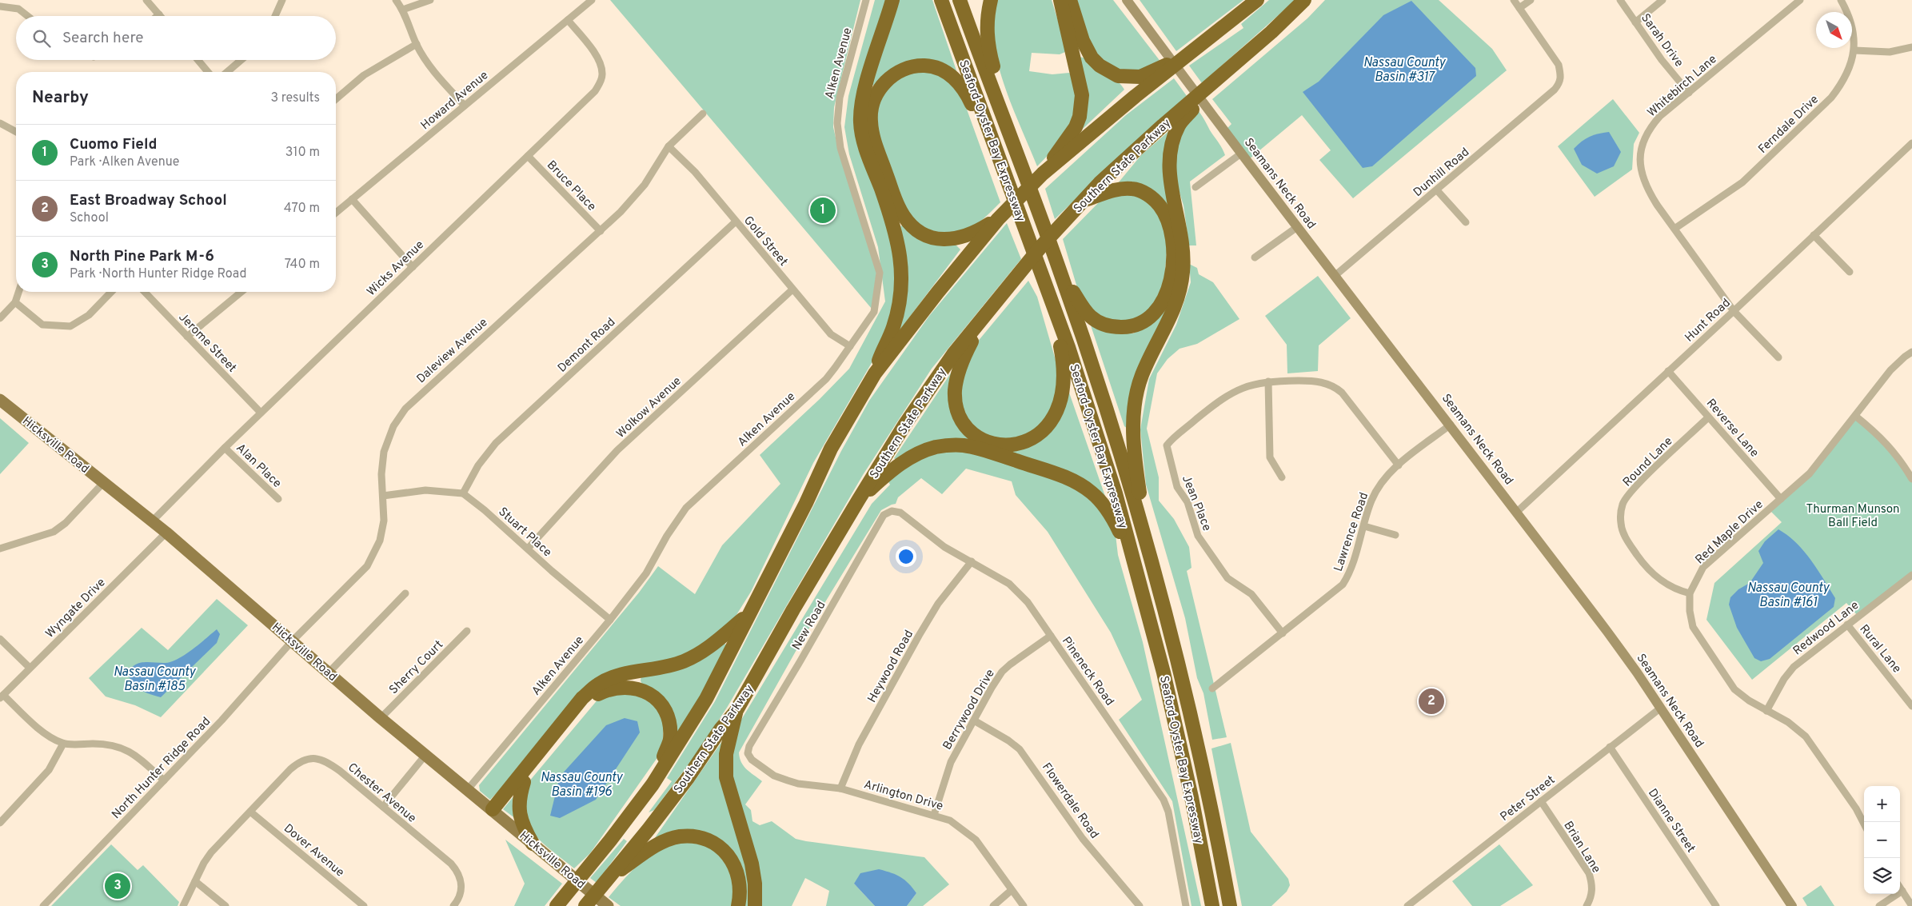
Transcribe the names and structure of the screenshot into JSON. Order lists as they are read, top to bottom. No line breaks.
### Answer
{"streets":{"highway":["Seaford-Oyster Bay Expressway","Southern State Parkway"],"main road":["Seamans Neck Road","Hicksville Road"],"street":["Sarah Drive","Alken Avenue","Whitebirch Lane","Howard Avenue","Ferndale Drive","Dunhill Road","Bruce Place","Gold Street","Wicks Avenue","Hunt Road","Jerome Street","Demont Road","Daleview Avenue","Wolkow Avenue","Reverse Lane","Round Lane","Alan Place","Jean Place","Stuart Place","Lawrence Road","Red Maple Drive","Wyngate Drive","New Road","Redwood Lane","Rural Lane","Heywood Road","Sherry Court","Pineneck Road","Berrywood Drive","North Hunter Ridge Road","Chester Avenue","Arlington Drive","Peter Street","Flowerdale Road","Dianne Street","Brian Lane","Dover Avenue"]},"crossings":[["Sarah Drive","Whitebirch Lane"],["Alken Avenue","Gold Street"],["Alken Avenue","Hicksville Road"],["Alken Avenue","Stuart Place"],["Whitebirch Lane","Ferndale Drive"],["Whitebirch Lane","Hunt Road"],["Howard Avenue","Wicks Avenue"],["Dunhill Road","Seamans Neck Road"],["Seamans Neck Road","Hunt Road"],["Seamans Neck Road","Lawrence Road"],["Seamans Neck Road","Peter Street"],["Bruce Place","Wicks Avenue"],["Bruce Place","Daleview Avenue"],["Gold Street","Demont Road"],["Gold Street","Daleview Avenue"],["Gold Street","Wolkow Avenue"],["Wicks Avenue","Jerome Street"],["Wicks Avenue","Hicksville Road"],["Wicks Avenue","Alan Place"],["Hunt Road","Reverse Lane"],["Demont Road","Stuart Place"],["Daleview Avenue","Hicksville Road"],["Daleview Avenue","North Hunter Ridge Road"],["Wolkow Avenue","Stuart Place"],["Reverse Lane","Round Lane"],["Reverse Lane","Red Maple Drive"],["Hicksville Road","Wyngate Drive"],["Hicksville Road","Sherry Court"],["Hicksville Road","North Hunter Ridge Road"],["Round Lane","Red Maple Drive"],["Jean Place","Lawrence Road"],["Red Maple Drive","Redwood Lane"],["New Road","Pineneck Road"],["New Road","Arlington Drive"],["Redwood Lane","Rural Lane"],["Heywood Road","Pineneck Road"],["Heywood Road","Arlington Drive"],["Pineneck Road","Berrywood Drive"],["Berrywood Drive","Arlington Drive"],["Berrywood Drive","Flowerdale Road"],["Chester Avenue","Dover Avenue"],["Peter Street","Dianne Street"],["Peter Street","Brian Lane"]],"water":["Nassau County Basin #317","Nassau County Basin #161","Nassau County Basin #185","Nassau County Basin #196"],"parks":["Thurman Munson Ball Field"],"north":"bottom right","page":{"search":"Search here","heading":["Nearby","3 results"],"list":[{"mark":"1","name":"Cuomo Field","note":"Park · Alken Avenue","value":"310 m"},{"mark":"2","name":"East Broadway School","note":"School","value":"470 m"},{"mark":"3","name":"North Pine Park M-6","note":"Park · North Hunter Ridge Road","value":"740 m"}],"pins":["1","2","3"],"map_buttons":["+","−"]}}
